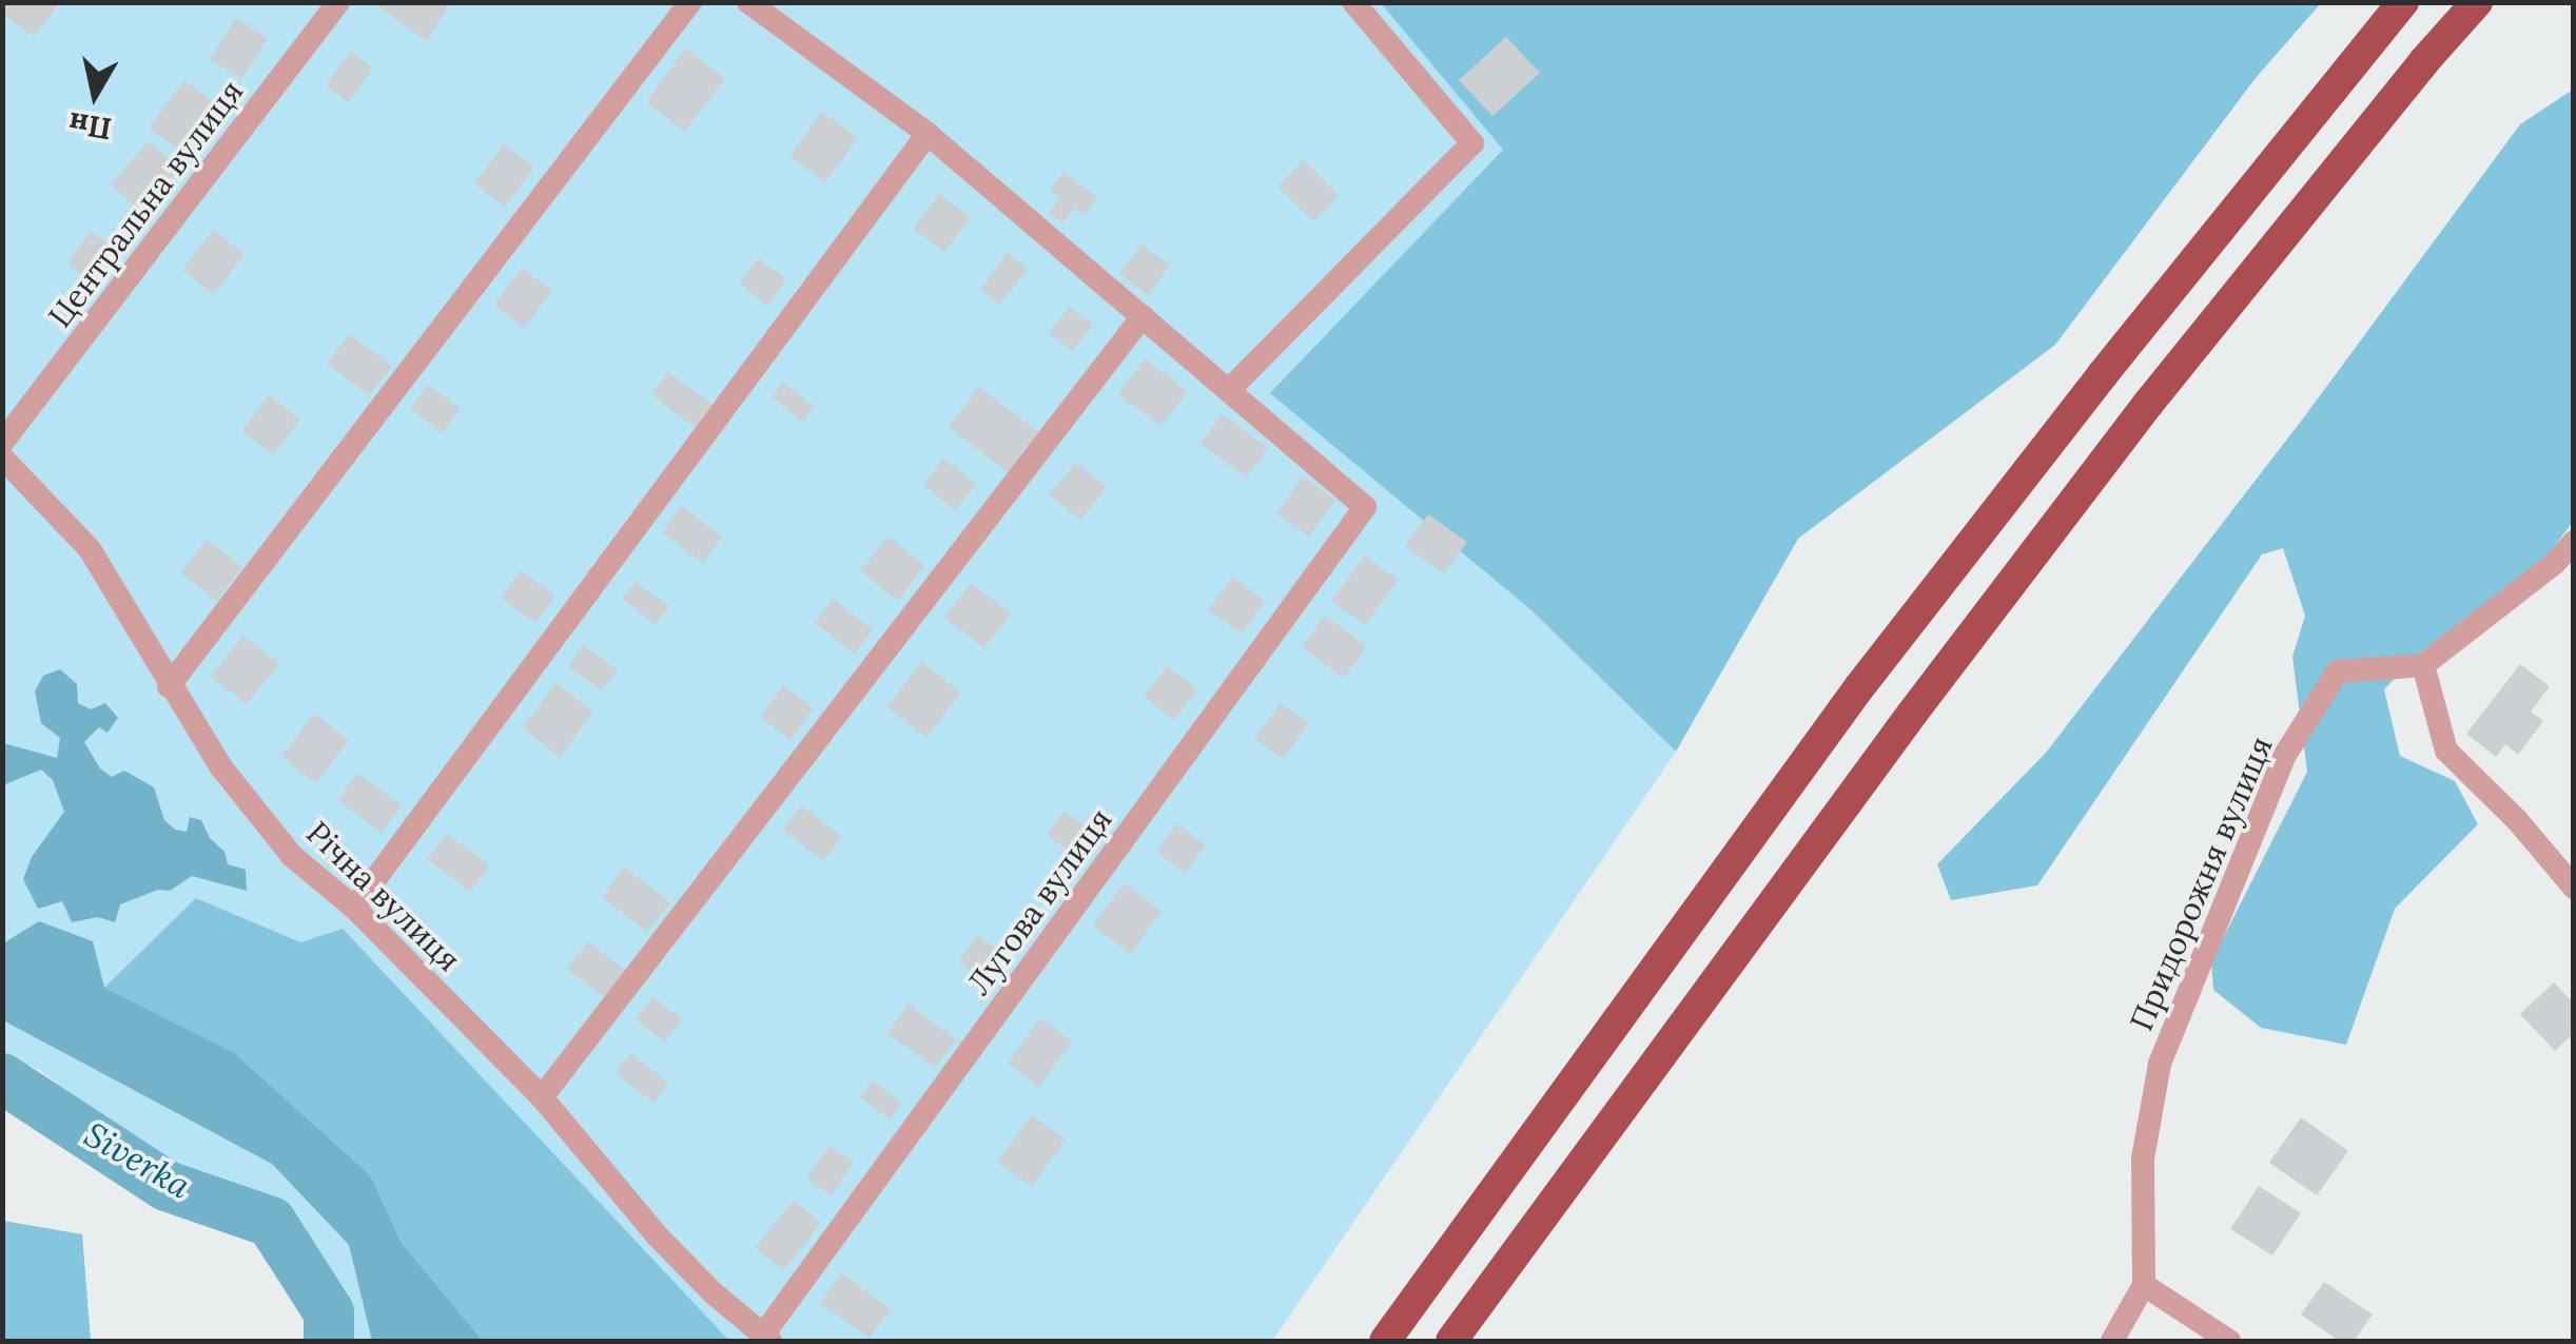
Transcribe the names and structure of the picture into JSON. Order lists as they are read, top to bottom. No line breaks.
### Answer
{"streets":{"street":["Центральна вулиця","Придорожня вулиця","Річна вулиця","Лугова вулиця"]},"crossings":[["Річна вулиця","Лугова вулиця"]],"water":["Siverka"],"north":"bottom"}
